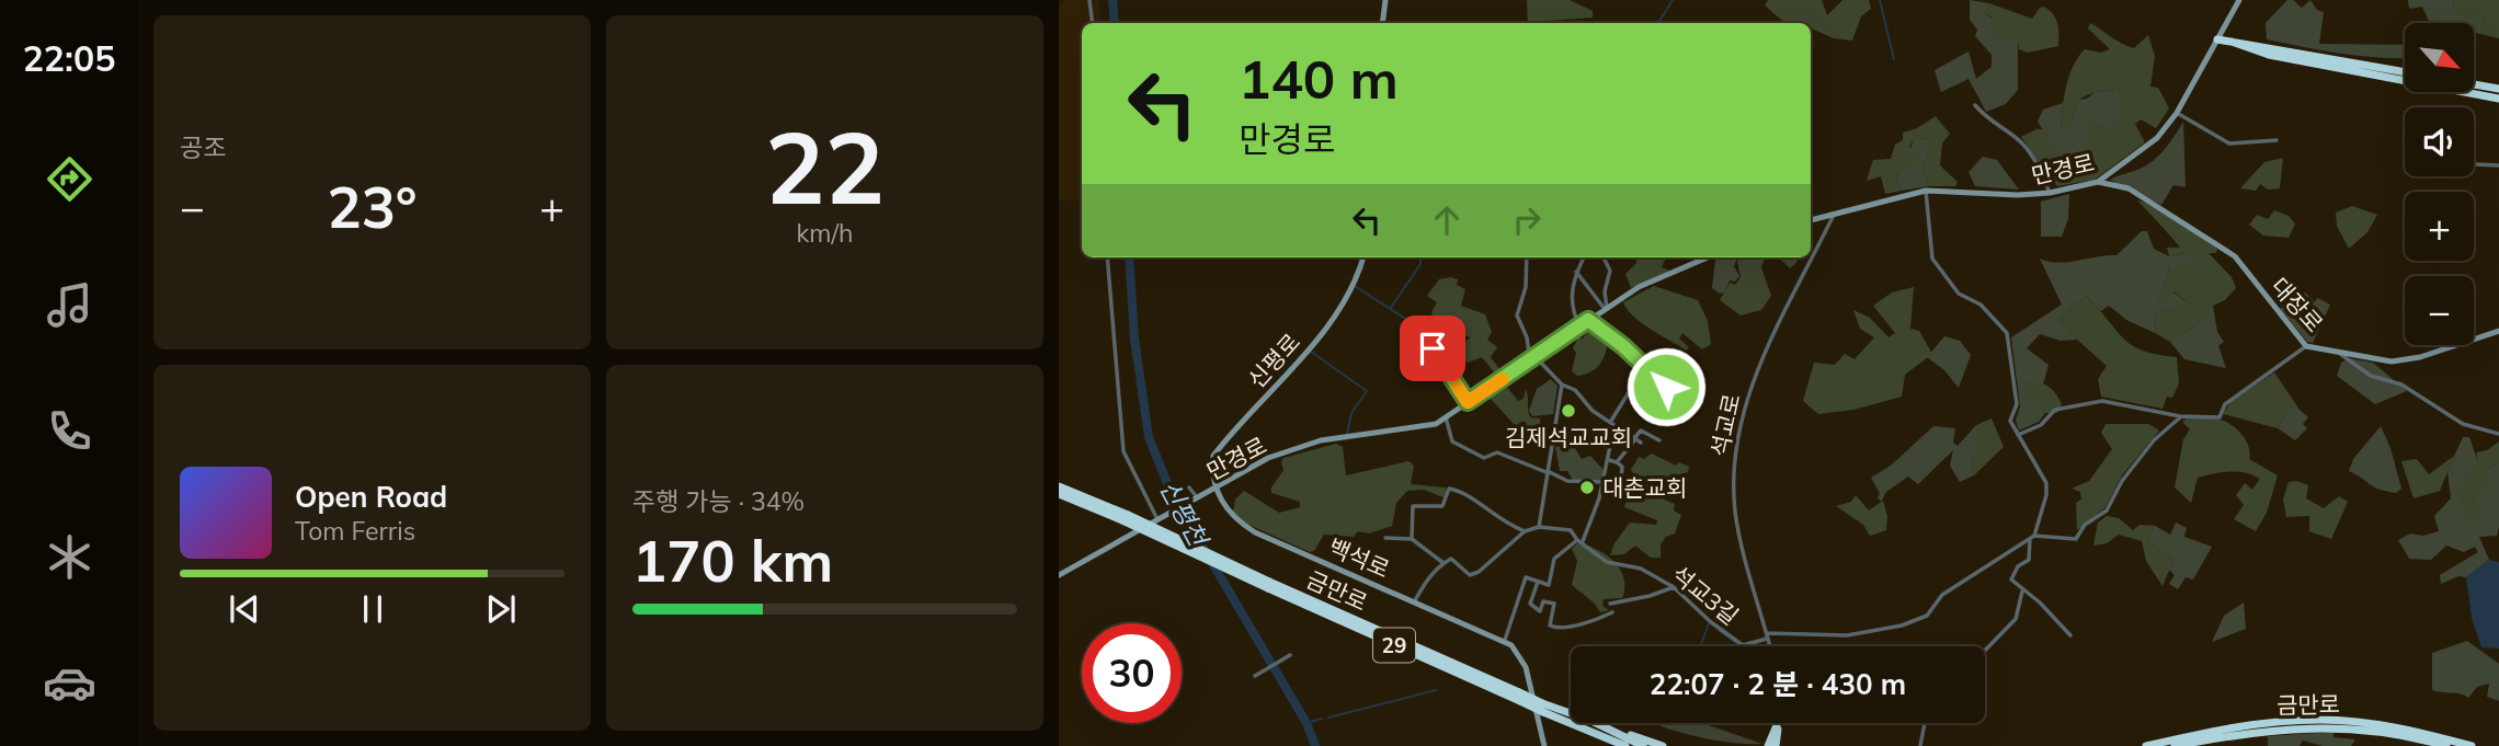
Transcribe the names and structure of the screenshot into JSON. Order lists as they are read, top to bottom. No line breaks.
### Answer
{"streets":{"highway":["금만로","29"],"street":["만경로","대장로","신평로","석교로","백석로","석교3길"]},"crossings":[["만경로","대장로"],["만경로","신평로"],["만경로","석교로"],["만경로","백석로"],["신평로","백석로"],["석교로","석교3길"]],"water":["신평천"],"places":["김제석교교회","대촌교회"],"north":"bottom right","page":{"tabs":"22:05","tile":["공조",["22","km/h"],["주행 가능 · 34%","170 km"]],"map_buttons":["+","−"],"turn":["140 m","만경로"],"heat":["−","23°","+"],"song":["Open Road","Tom Ferris"],"limit":"30","trip":"22:07 · 2 분 · 430 m"}}
